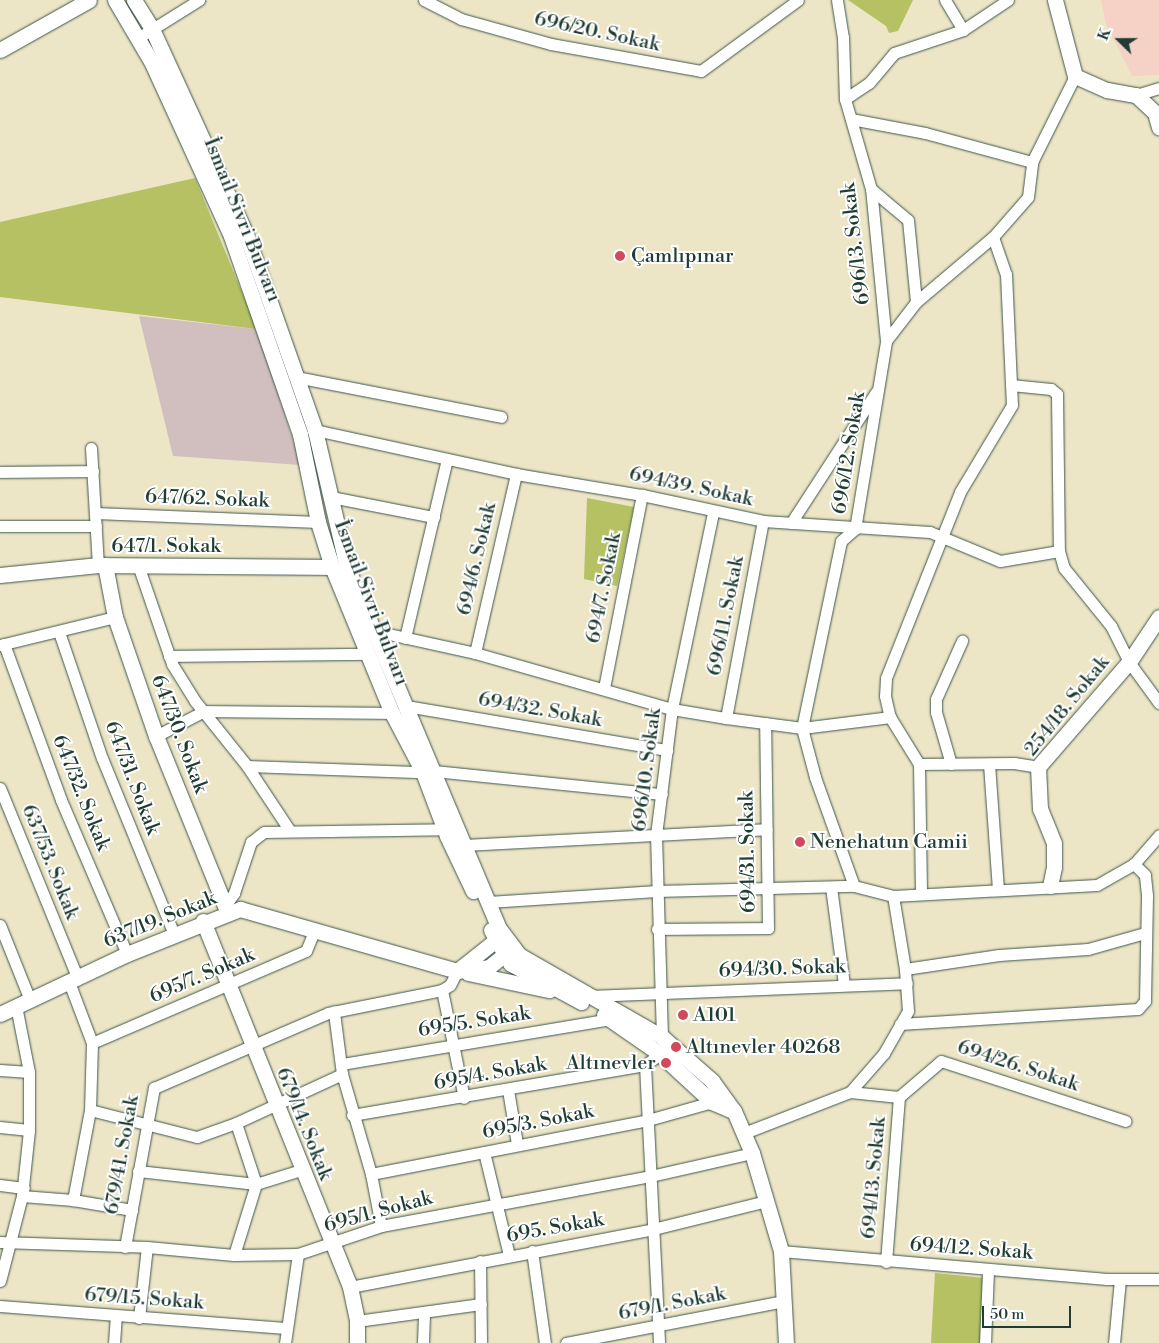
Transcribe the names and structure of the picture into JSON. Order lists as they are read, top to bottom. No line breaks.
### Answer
{"streets":{"main road":["İsmail Sivri Bulvarı","647/1. Sokak","254/18. Sokak","647/30. Sokak","637/19. Sokak","679/14. Sokak"],"street":["696/20. Sokak","696/13. Sokak","696/12. Sokak","694/39. Sokak","647/62. Sokak","694/6. Sokak","694/7. Sokak","696/11. Sokak","694/32. Sokak","696/10. Sokak","647/31. Sokak","647/32. Sokak","694/31. Sokak","637/53. Sokak","694/30. Sokak","695/7. Sokak","695/5. Sokak","694/26. Sokak","695/4. Sokak","695/3. Sokak","679/41. Sokak","694/13. Sokak","695/1. Sokak","695. Sokak","694/12. Sokak","679/15. Sokak","679/1. Sokak"]},"crossings":[["İsmail Sivri Bulvarı","694/39. Sokak"],["İsmail Sivri Bulvarı","647/62. Sokak"],["İsmail Sivri Bulvarı","647/1. Sokak"],["İsmail Sivri Bulvarı","694/32. Sokak"],["İsmail Sivri Bulvarı","696/10. Sokak"],["İsmail Sivri Bulvarı","637/19. Sokak"],["İsmail Sivri Bulvarı","694/30. Sokak"],["İsmail Sivri Bulvarı","695/5. Sokak"],["İsmail Sivri Bulvarı","695/4. Sokak"],["İsmail Sivri Bulvarı","695/3. Sokak"],["İsmail Sivri Bulvarı","695/1. Sokak"],["İsmail Sivri Bulvarı","695. Sokak"],["İsmail Sivri Bulvarı","694/12. Sokak"],["İsmail Sivri Bulvarı","679/1. Sokak"],["696/13. Sokak","696/12. Sokak"],["696/12. Sokak","694/39. Sokak"],["694/39. Sokak","694/6. Sokak"],["694/39. Sokak","694/7. Sokak"],["694/39. Sokak","696/11. Sokak"],["694/39. Sokak","696/10. Sokak"],["647/1. Sokak","647/30. Sokak"],["694/32. Sokak","696/10. Sokak"],["647/30. Sokak","637/19. Sokak"],["696/10. Sokak","694/31. Sokak"],["696/10. Sokak","694/30. Sokak"],["647/31. Sokak","637/19. Sokak"],["647/32. Sokak","637/19. Sokak"],["637/53. Sokak","637/19. Sokak"],["637/53. Sokak","695/7. Sokak"],["637/19. Sokak","695/7. Sokak"],["637/19. Sokak","679/14. Sokak"],["695/7. Sokak","679/14. Sokak"],["695/5. Sokak","679/14. Sokak"],["695/5. Sokak","679/41. Sokak"],["694/26. Sokak","694/13. Sokak"],["679/14. Sokak","679/41. Sokak"],["679/14. Sokak","695/1. Sokak"],["679/14. Sokak","695. Sokak"],["679/41. Sokak","695/1. Sokak"],["694/13. Sokak","694/12. Sokak"]],"places":["Çamlıpınar","Nenehatun Camii","A101","Altınevler 40268","Altınevler"],"scale_bar":"50 m","north":"left"}
